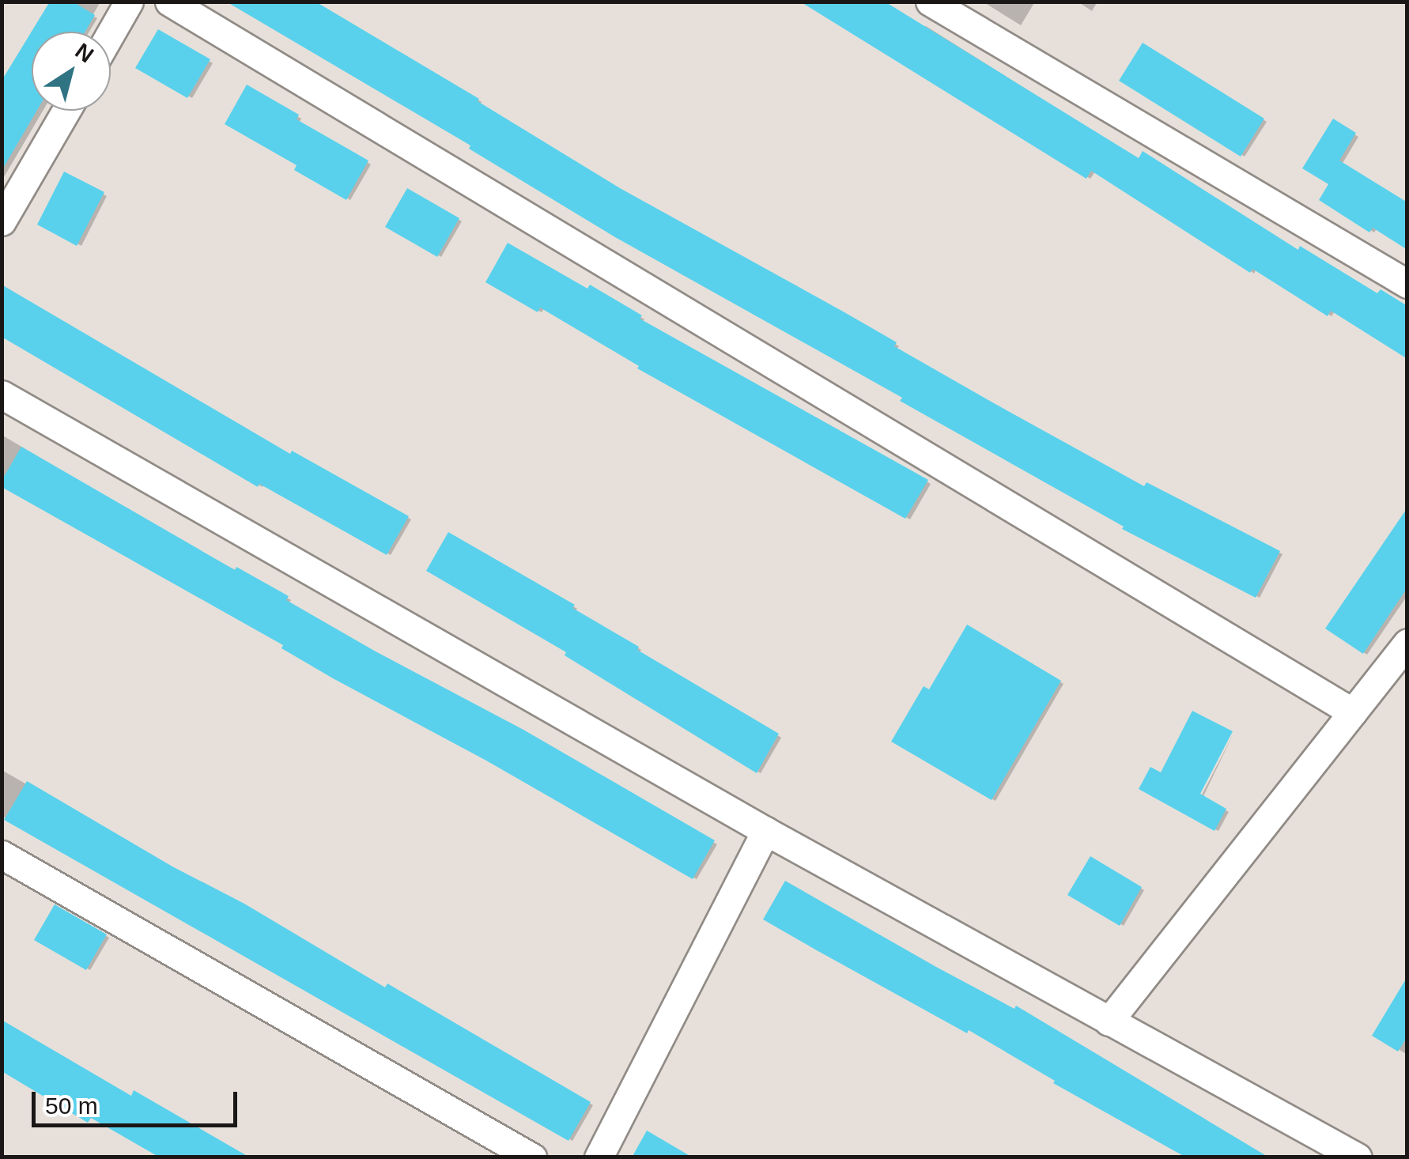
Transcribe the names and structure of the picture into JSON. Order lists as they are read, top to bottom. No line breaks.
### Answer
{"scale_bar":"50 m","north":"top right"}
